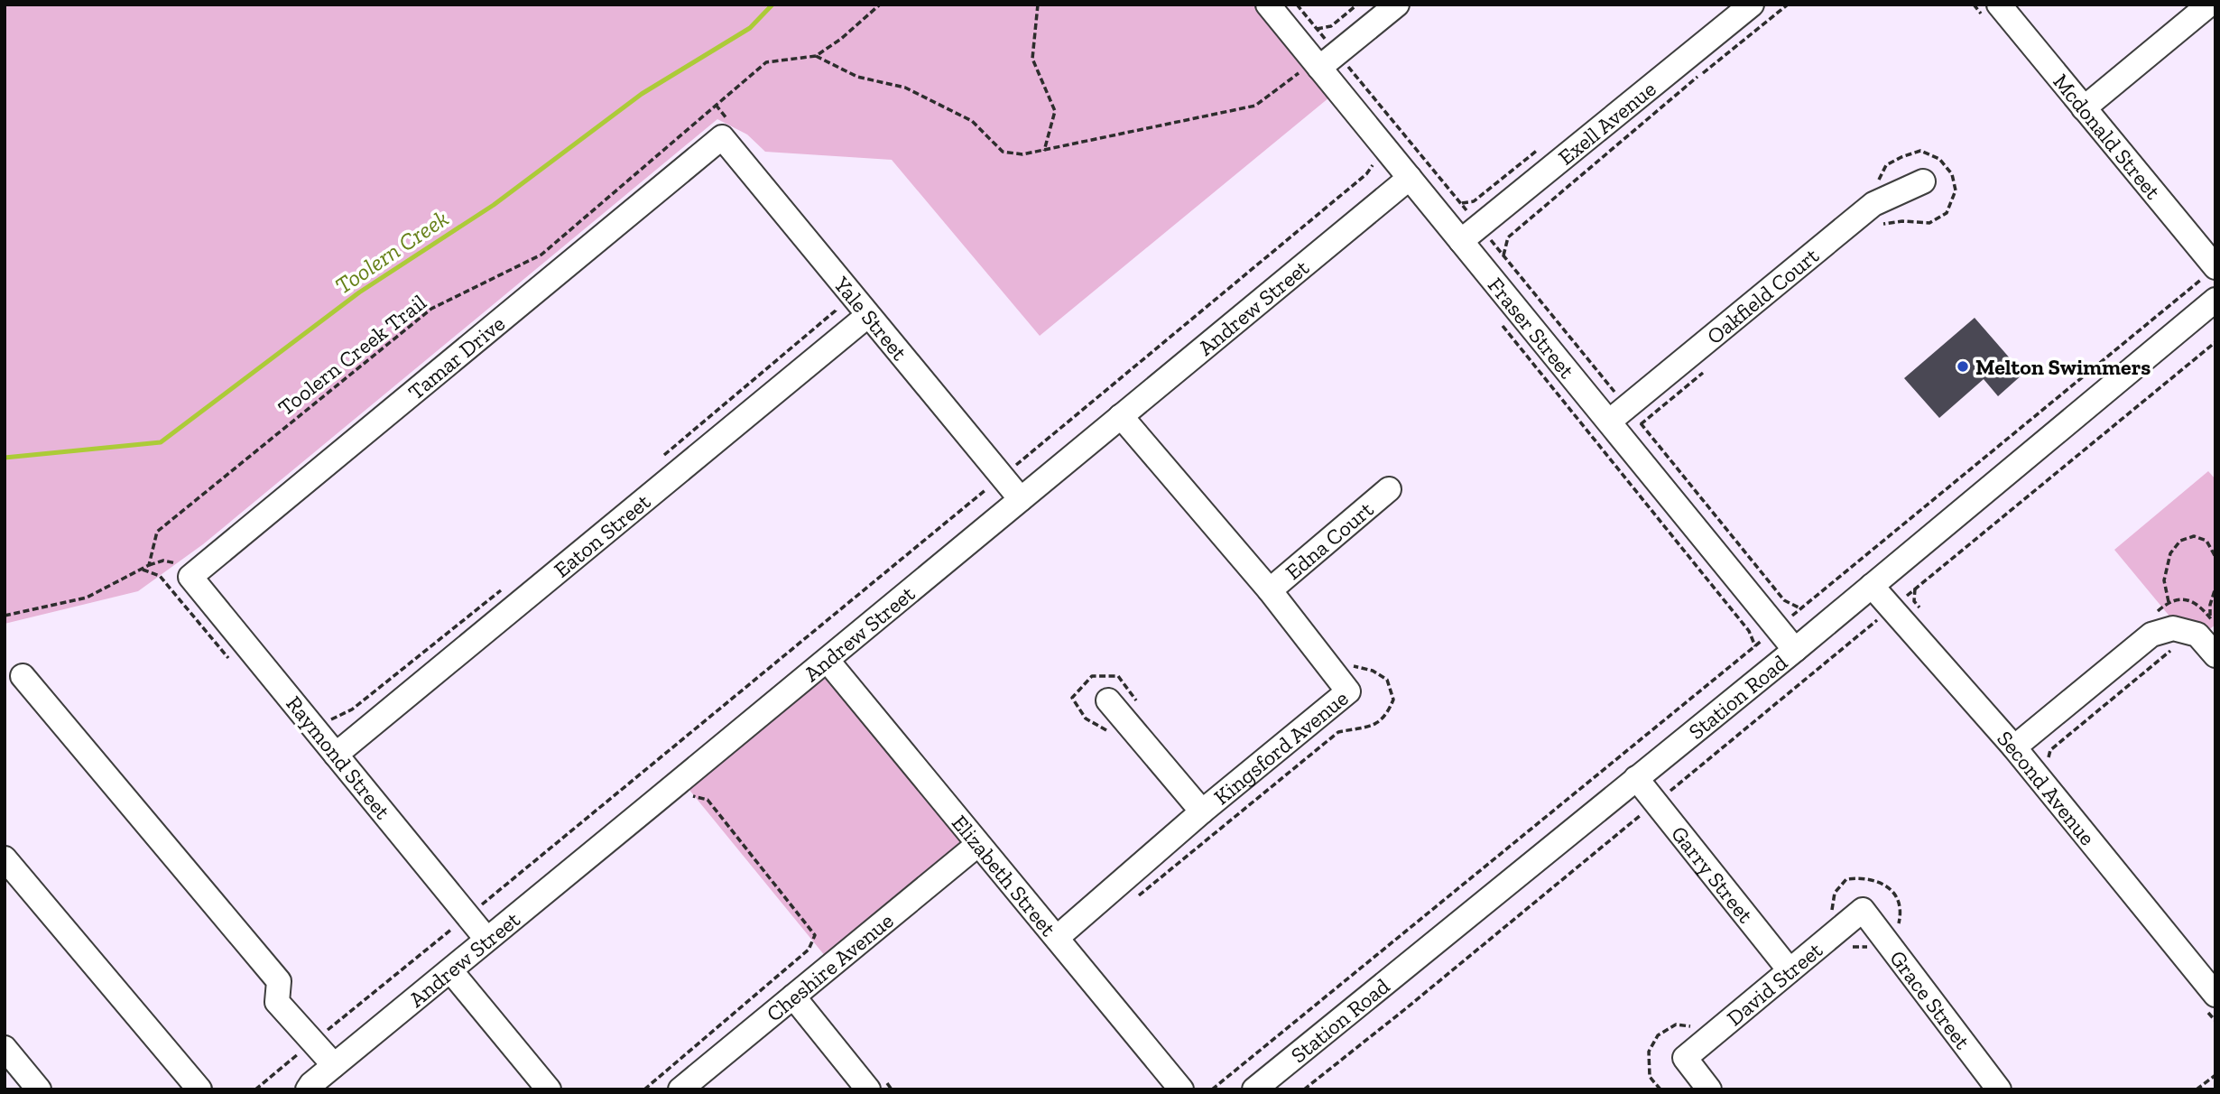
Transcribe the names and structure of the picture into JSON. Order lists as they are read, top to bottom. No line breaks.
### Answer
{"streets":{"street":["Exell Avenue","Mcdonald Street","Oakfield Court","Andrew Street","Yale Street","Fraser Street","Tamar Drive","Eaton Street","Edna Court","Station Road","Kingsford Avenue","Raymond Street","Second Avenue","Garry Street","Elizabeth Street","Cheshire Avenue","David Street","Grace Street"],"path":["Toolern Creek Trail"]},"crossings":[["Exell Avenue","Fraser Street"],["Oakfield Court","Fraser Street"],["Andrew Street","Yale Street"],["Andrew Street","Fraser Street"],["Andrew Street","Kingsford Avenue"],["Andrew Street","Raymond Street"],["Andrew Street","Elizabeth Street"],["Yale Street","Tamar Drive"],["Yale Street","Eaton Street"],["Fraser Street","Station Road"],["Tamar Drive","Raymond Street"],["Eaton Street","Raymond Street"],["Edna Court","Kingsford Avenue"],["Station Road","Second Avenue"],["Station Road","Garry Street"],["Kingsford Avenue","Elizabeth Street"],["Garry Street","David Street"],["Elizabeth Street","Cheshire Avenue"],["David Street","Grace Street"]],"water":["Toolern Creek"],"places":["Melton Swimmers"]}
